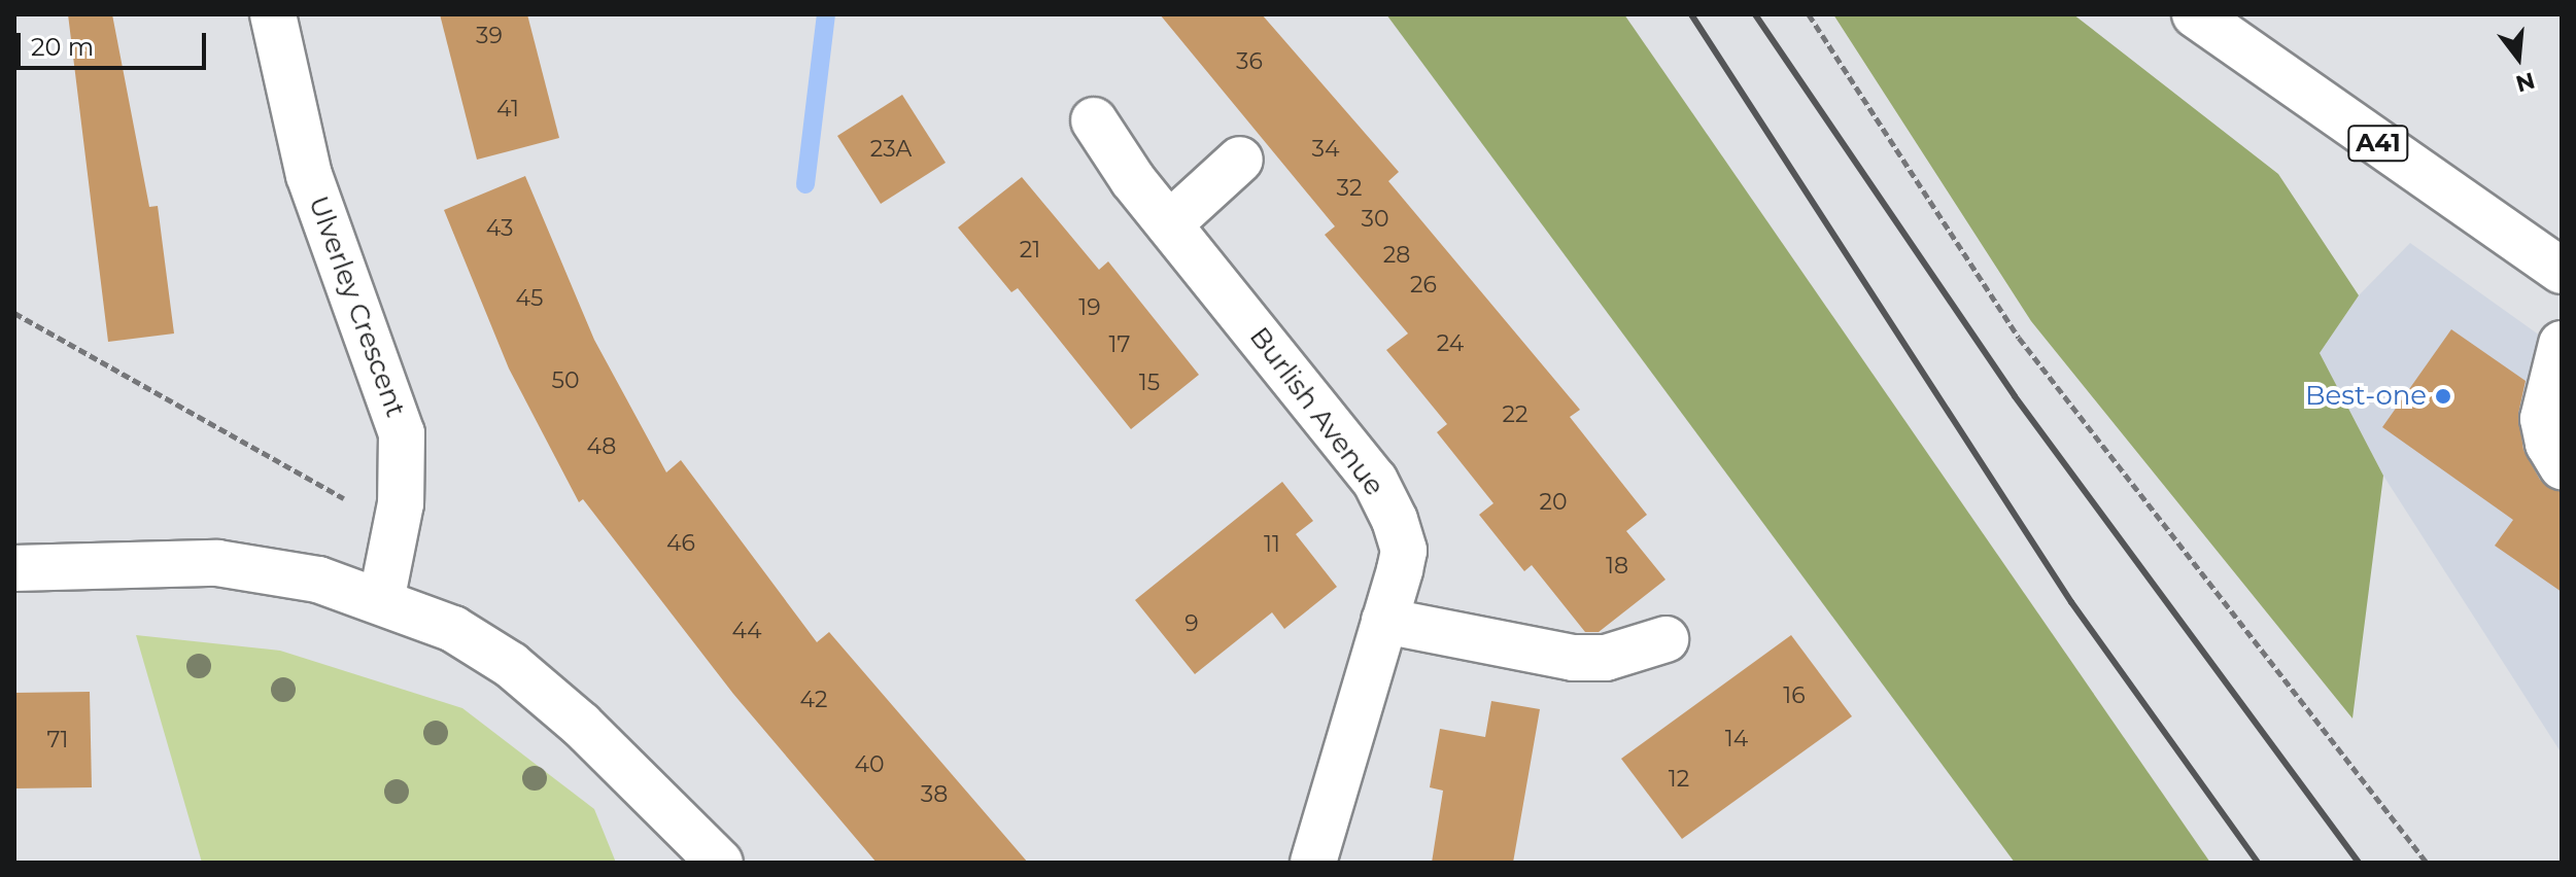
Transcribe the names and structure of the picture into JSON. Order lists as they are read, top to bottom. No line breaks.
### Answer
{"streets":{"main road":["A41","Ulverley Crescent","Burlish Avenue"]},"places":["Best-one"],"house_numbers":["39","36","41","23A","34","32","30","43","21","28","26","45","19","24","17","50","15","22","48","20","46","11","18","9","44","16","42","14","71","40","12","38"],"scale_bar":"20 m","north":"bottom"}
